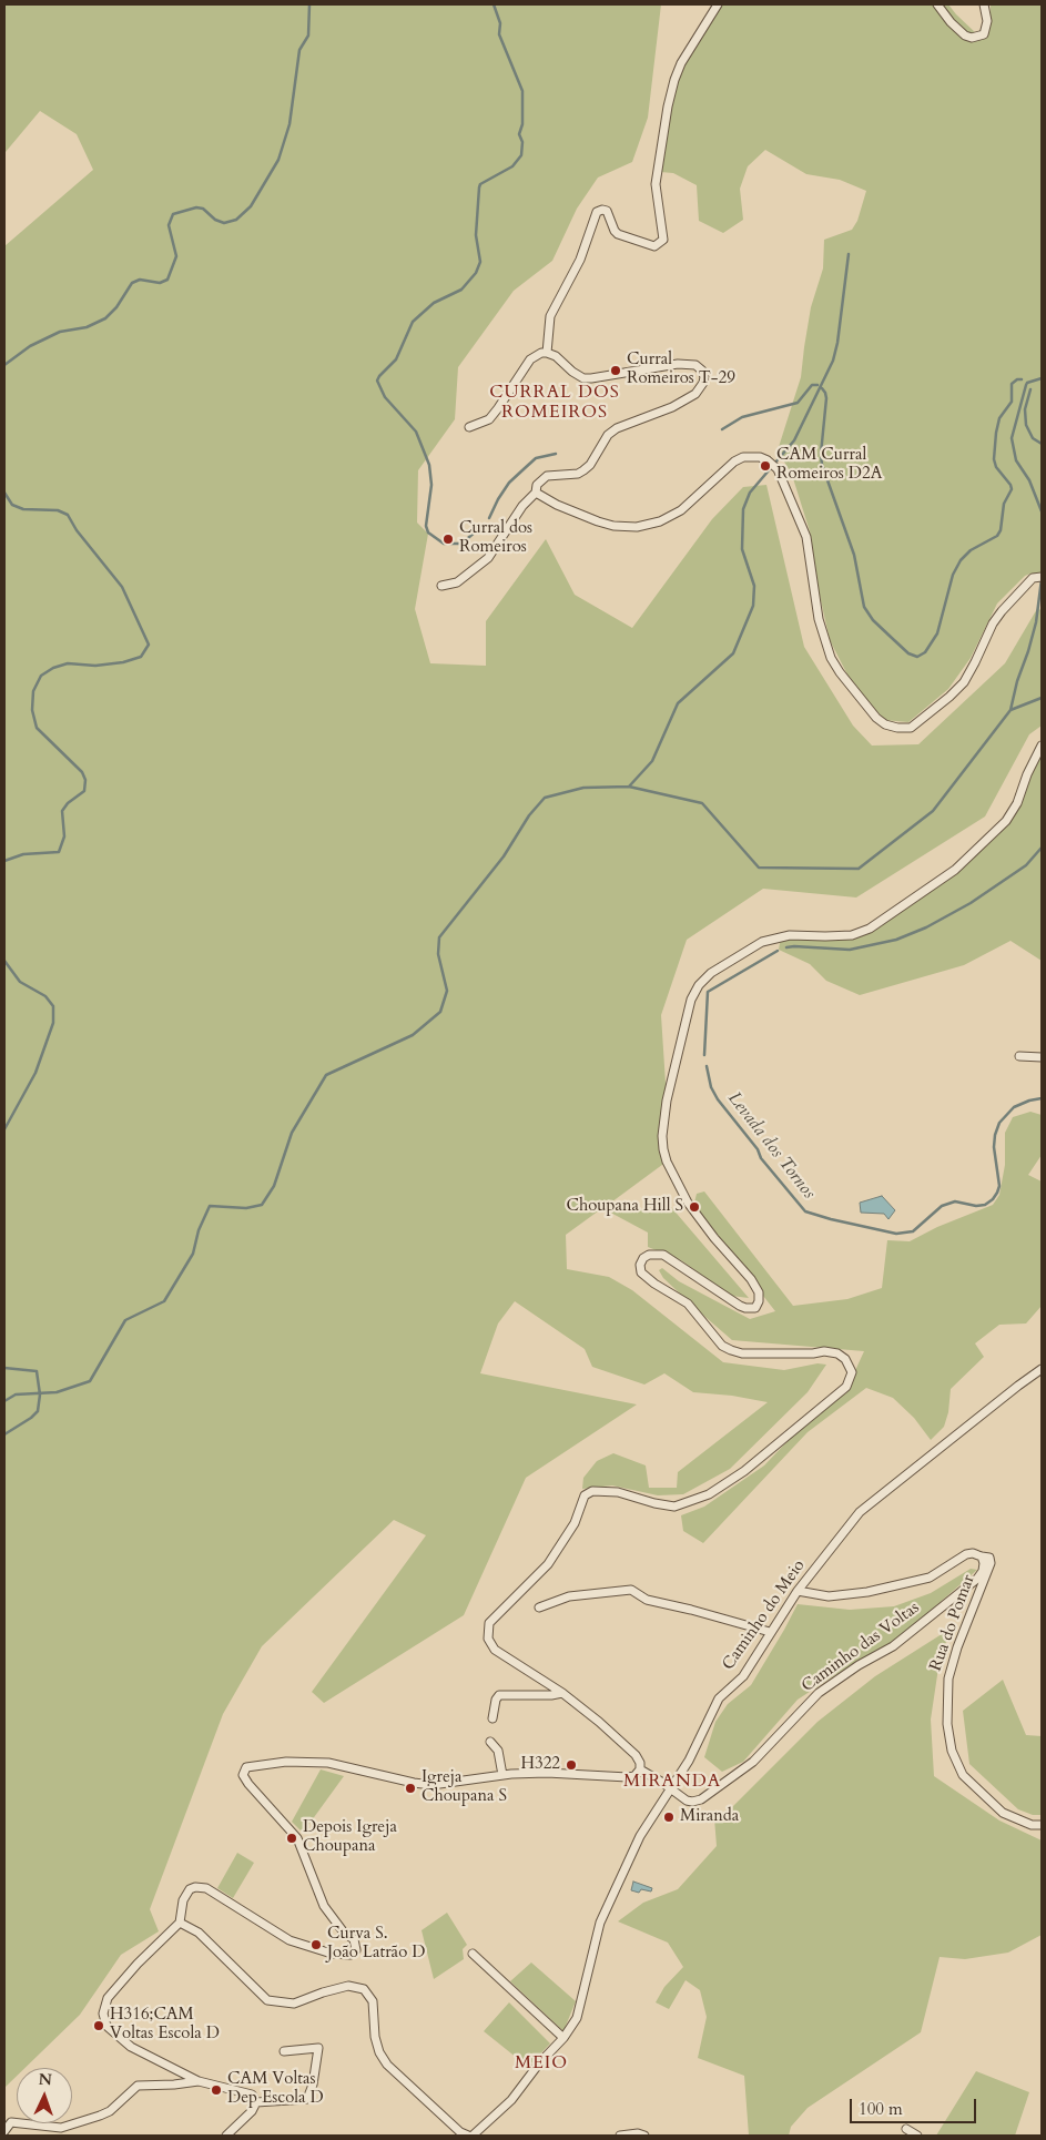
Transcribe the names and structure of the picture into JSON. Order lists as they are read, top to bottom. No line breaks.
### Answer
{"streets":{"street":["Caminho do Meio","Rua do Pomar","Caminho das Voltas"]},"crossings":[["Caminho do Meio","Caminho das Voltas"],["Rua do Pomar","Caminho das Voltas"]],"districts":["CURRAL DOS ROMEIROS","MIRANDA","MEIO"],"water":["Levada dos Tornos"],"places":["Curral Romeiros T-29","CAM Curral Romeiros D2A","Curral dos Romeiros","Choupana Hill S","H322","Igreja Choupana S","Miranda","Depois Igreja Choupana","Curva S. João Latrão D","H316;CAM Voltas Escola D","CAM Voltas Dep Escola D"],"scale_bar":"100 m","north":"top"}
